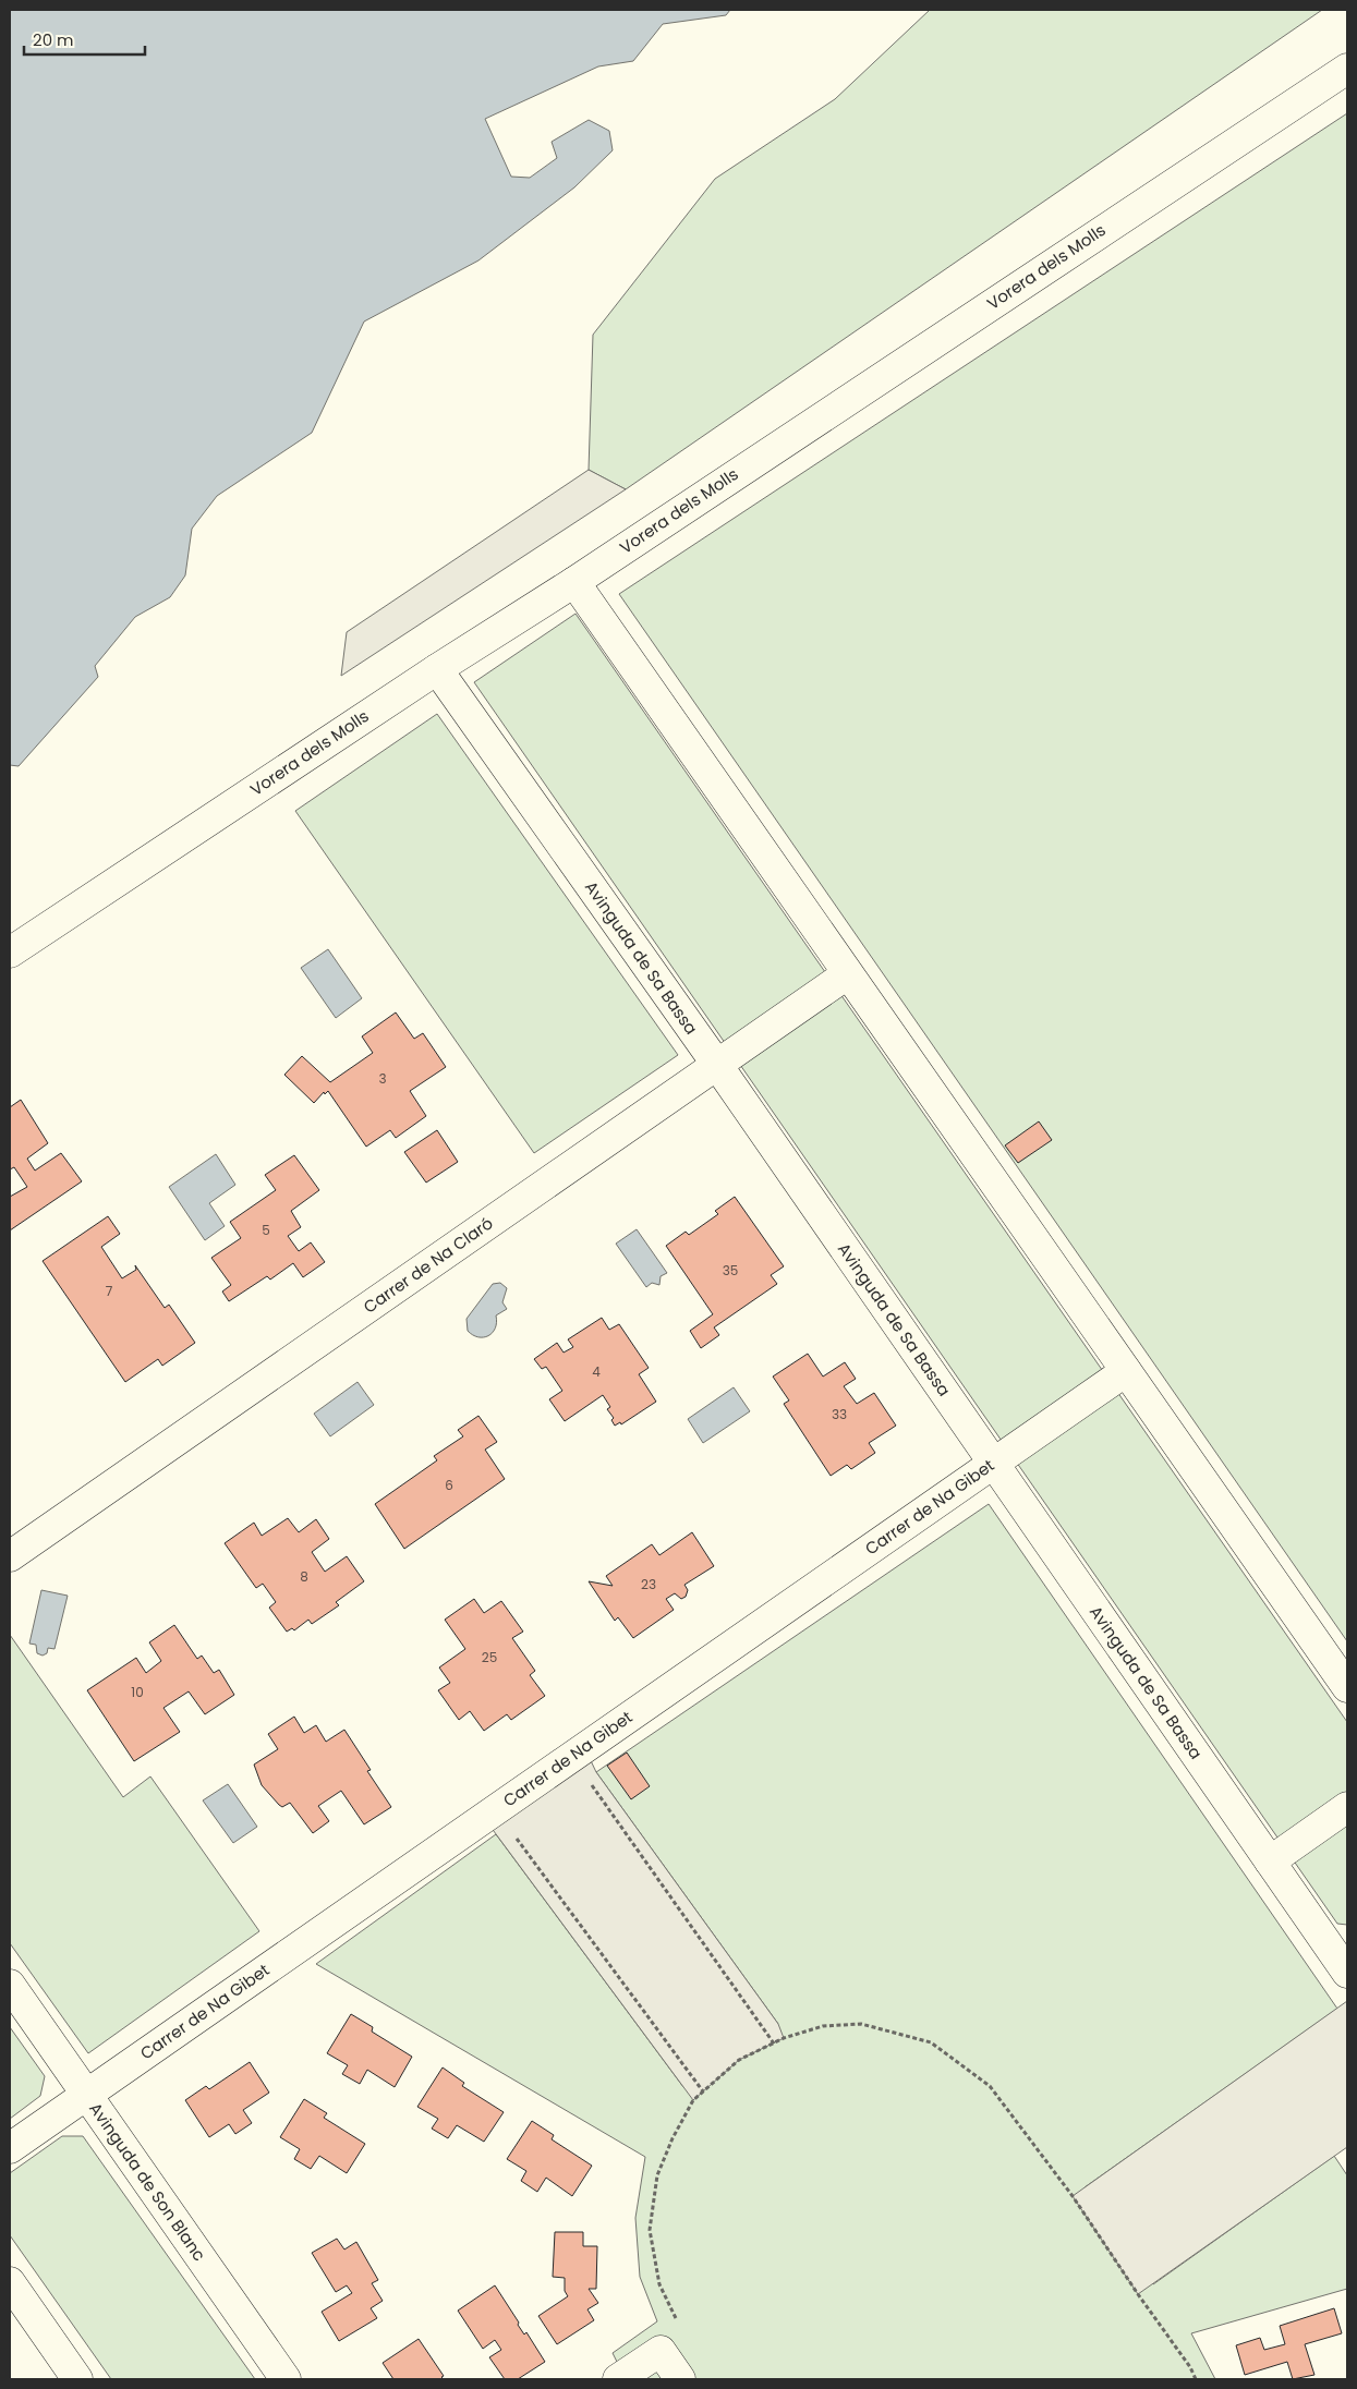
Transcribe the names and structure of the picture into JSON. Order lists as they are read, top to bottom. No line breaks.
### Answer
{"streets":{"street":["Vorera dels Molls","Avinguda de Sa Bassa","Carrer de Na Claró","Carrer de Na Gibet","Avinguda de Son Blanc"]},"crossings":[["Vorera dels Molls","Avinguda de Sa Bassa"],["Avinguda de Sa Bassa","Carrer de Na Claró"],["Avinguda de Sa Bassa","Carrer de Na Gibet"],["Carrer de Na Gibet","Avinguda de Son Blanc"]],"house_numbers":["3","5","35","7","4","33","6","8","23","25","10"],"scale_bar":"20 m"}
